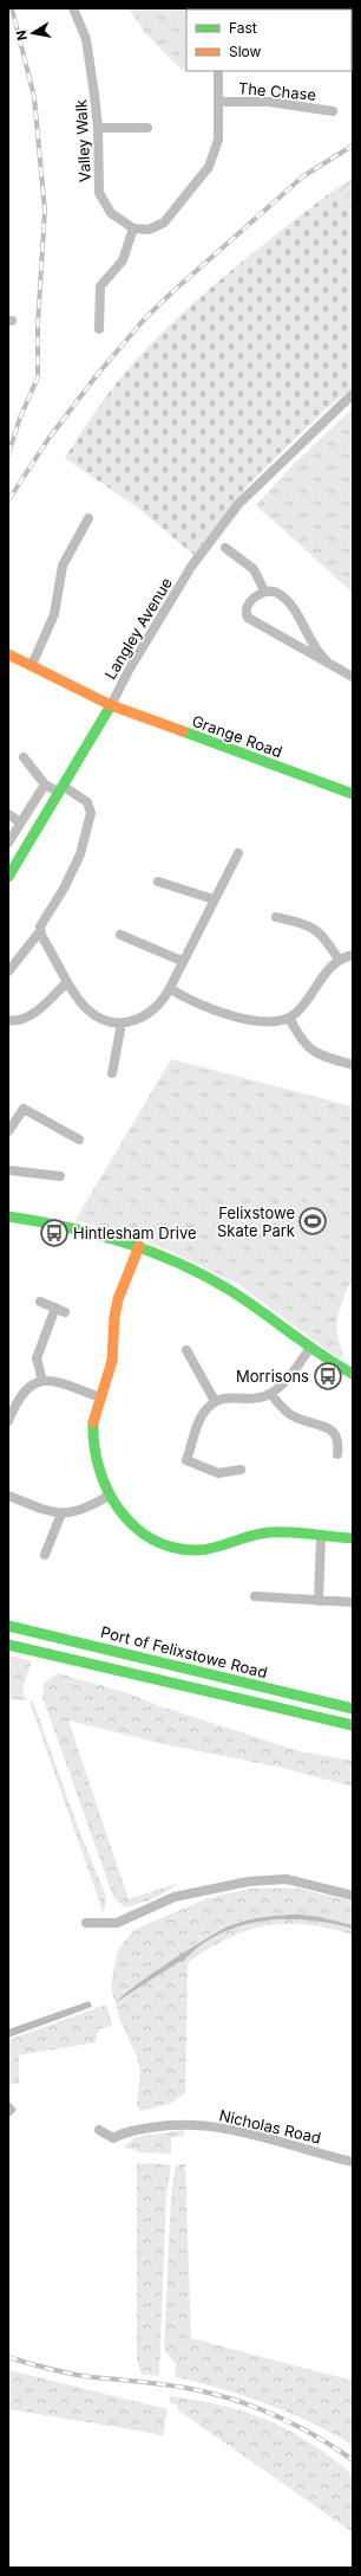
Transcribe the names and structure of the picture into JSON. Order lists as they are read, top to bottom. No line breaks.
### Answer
{"streets":{"main road":["Grange Road","Port of Felixstowe Road"],"street":["The Chase","Valley Walk","Langley Avenue","Nicholas Road"]},"crossings":[["Langley Avenue","Grange Road"]],"places":{"sports":["Felixstowe Skate Park"],"bus stop":["Hintlesham Drive","Morrisons"]},"legend":["Fast","Slow"],"north":"left"}
